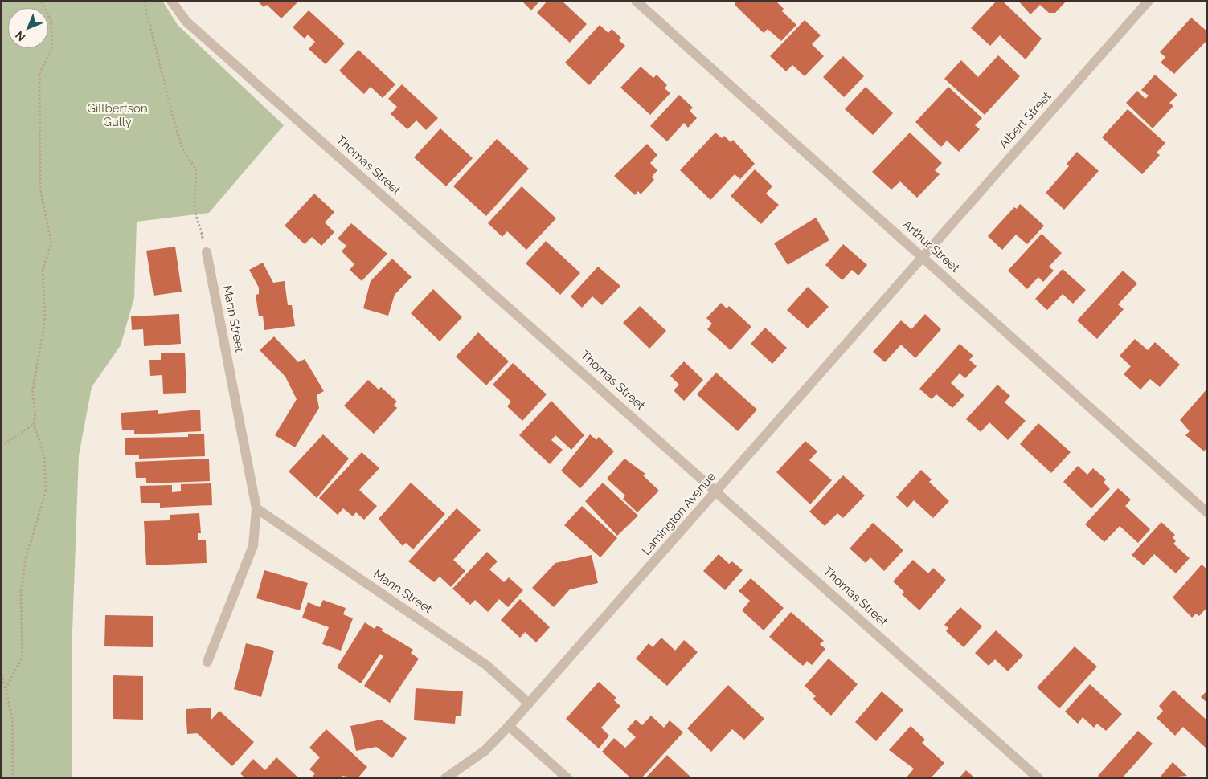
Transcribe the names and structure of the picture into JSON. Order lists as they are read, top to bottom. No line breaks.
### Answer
{"streets":{"street":["Albert Street","Thomas Street","Arthur Street","Mann Street","Lamington Avenue"]},"crossings":[["Albert Street","Arthur Street"],["Albert Street","Lamington Avenue"],["Thomas Street","Lamington Avenue"],["Arthur Street","Lamington Avenue"],["Mann Street","Lamington Avenue"]],"parks":["Gillbertson Gully"],"north":"bottom left"}
